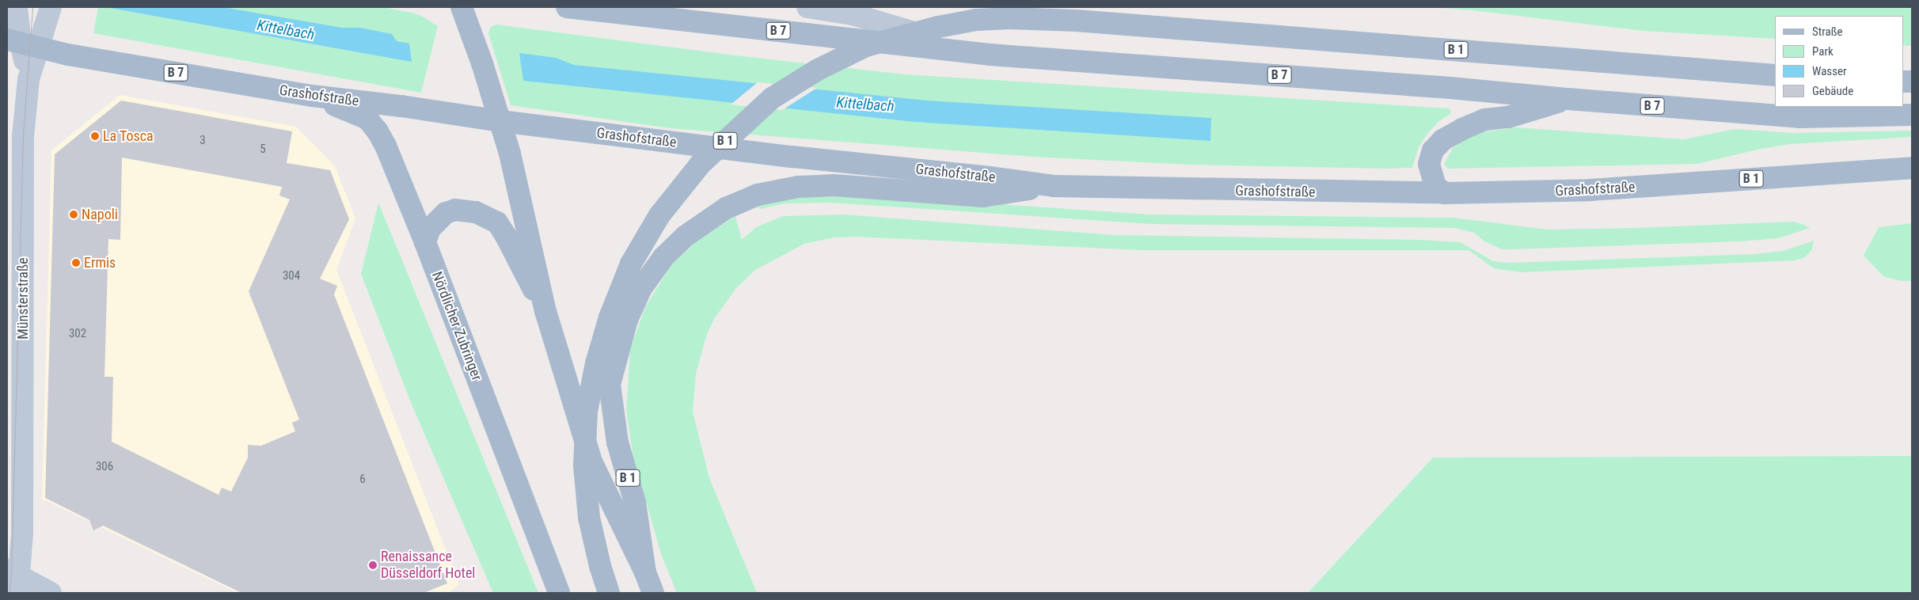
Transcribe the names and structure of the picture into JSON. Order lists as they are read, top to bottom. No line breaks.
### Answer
{"streets":{"main road":["B 7","B 1","Grashofstraße","Nördlicher Zubringer"],"street":["Münsterstraße"]},"crossings":[["B 1","Grashofstraße"],["Grashofstraße","Münsterstraße"],["Grashofstraße","Nördlicher Zubringer"]],"water":["Kittelbach"],"places":["La Tosca","Napoli","Ermis","Renaissance Düsseldorf Hotel"],"house_numbers":["3","5","304","302","306","6"],"legend":["Straße","Park","Wasser","Gebäude"]}
